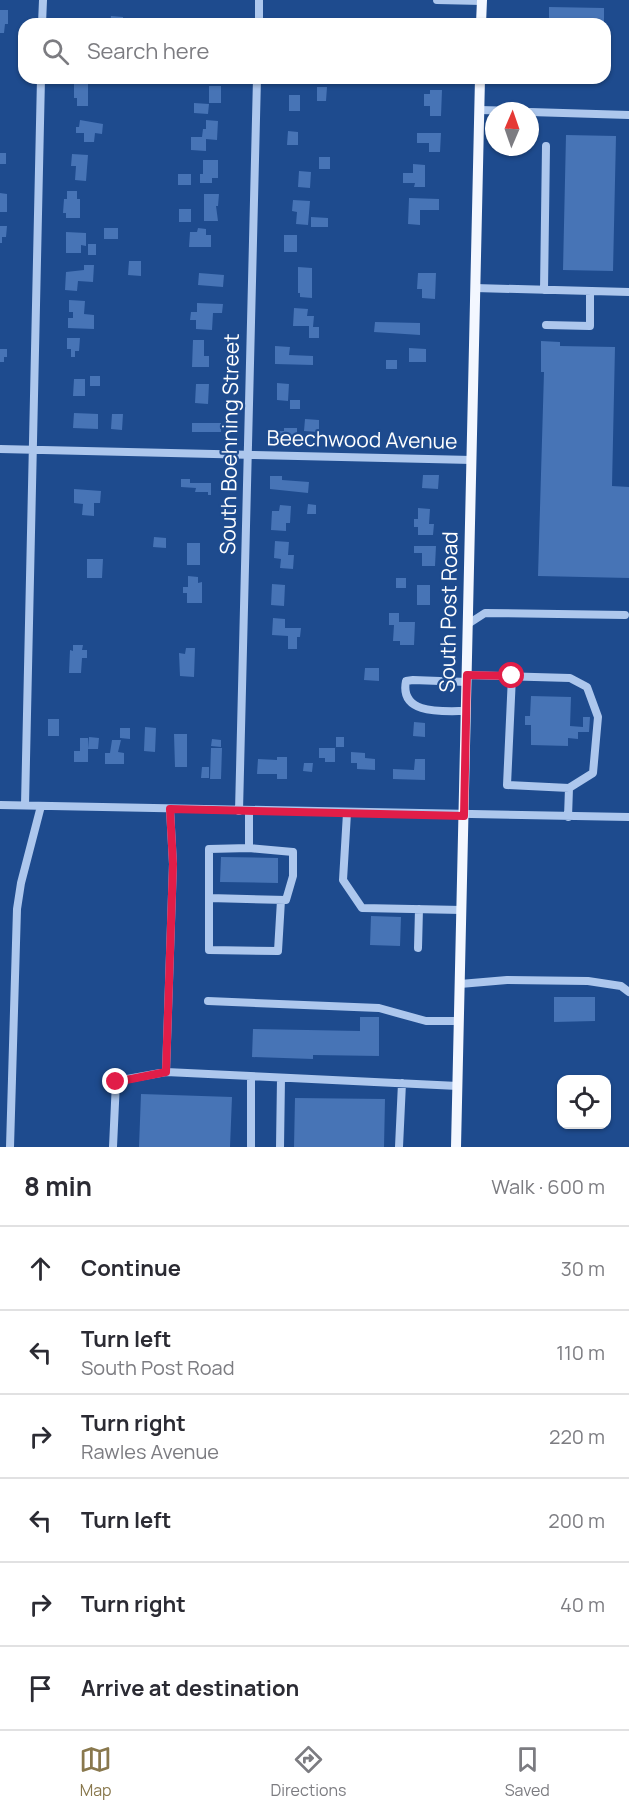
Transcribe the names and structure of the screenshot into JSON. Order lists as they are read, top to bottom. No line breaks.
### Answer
{"streets":{"main road":["South Post Road"],"street":["Beechwood Avenue","South Boehning Street"]},"crossings":[["Beechwood Avenue","South Boehning Street"],["Beechwood Avenue","South Post Road"]],"north":"top","page":{"search":"Search here","heading":["8 min","Walk · 600 m"],"list":[["Continue","30 m"],["Turn left","South Post Road","110 m"],["Turn right","Rawles Avenue","220 m"],["Turn left","200 m"],["Turn right","40 m"],"Arrive at destination"],"nav":["Map","Directions","Saved"]}}
